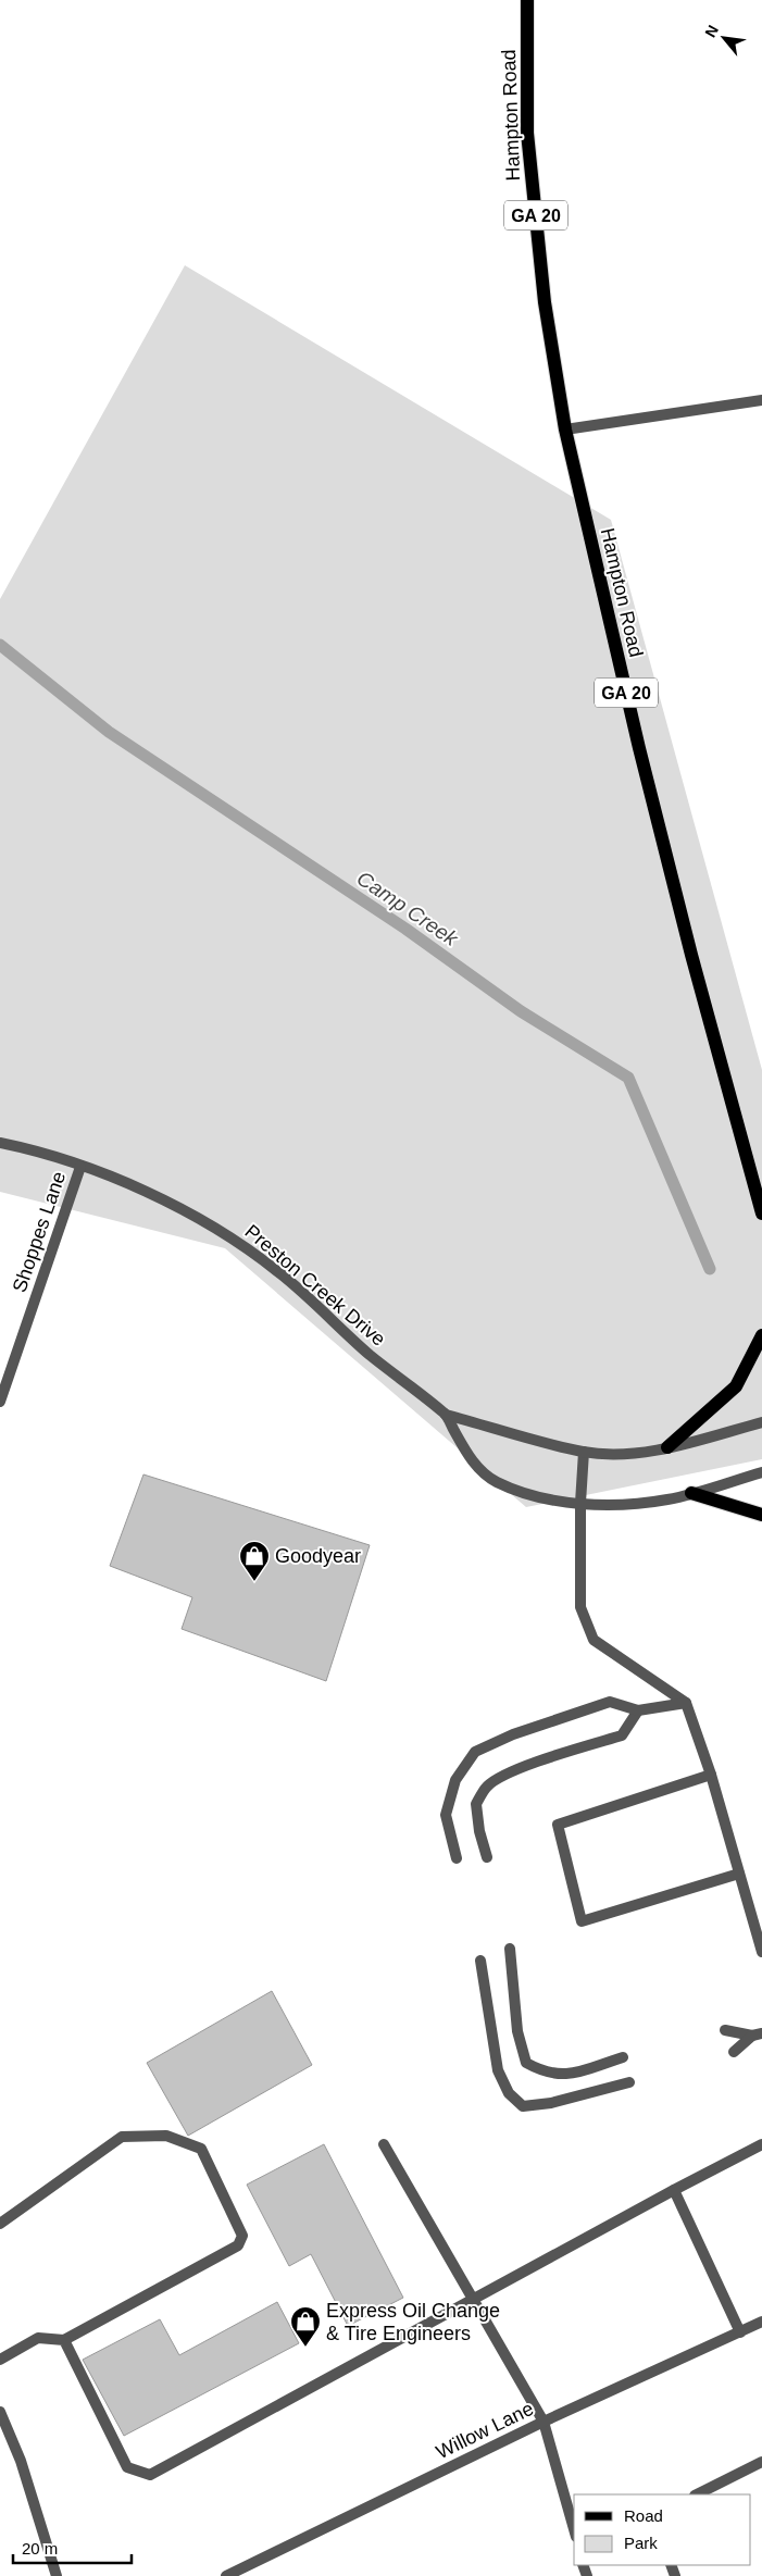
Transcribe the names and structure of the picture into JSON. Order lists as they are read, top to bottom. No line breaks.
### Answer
{"streets":{"main road":["Hampton Road","GA 20"],"street":["Shoppes Lane","Preston Creek Drive","Willow Lane"]},"crossings":[["Shoppes Lane","Preston Creek Drive"]],"water":["Camp Creek"],"places":{"shop":["Goodyear","Express Oil Change & Tire Engineers"]},"legend":["Road","Park"],"scale_bar":"20 m","north":"top left"}
